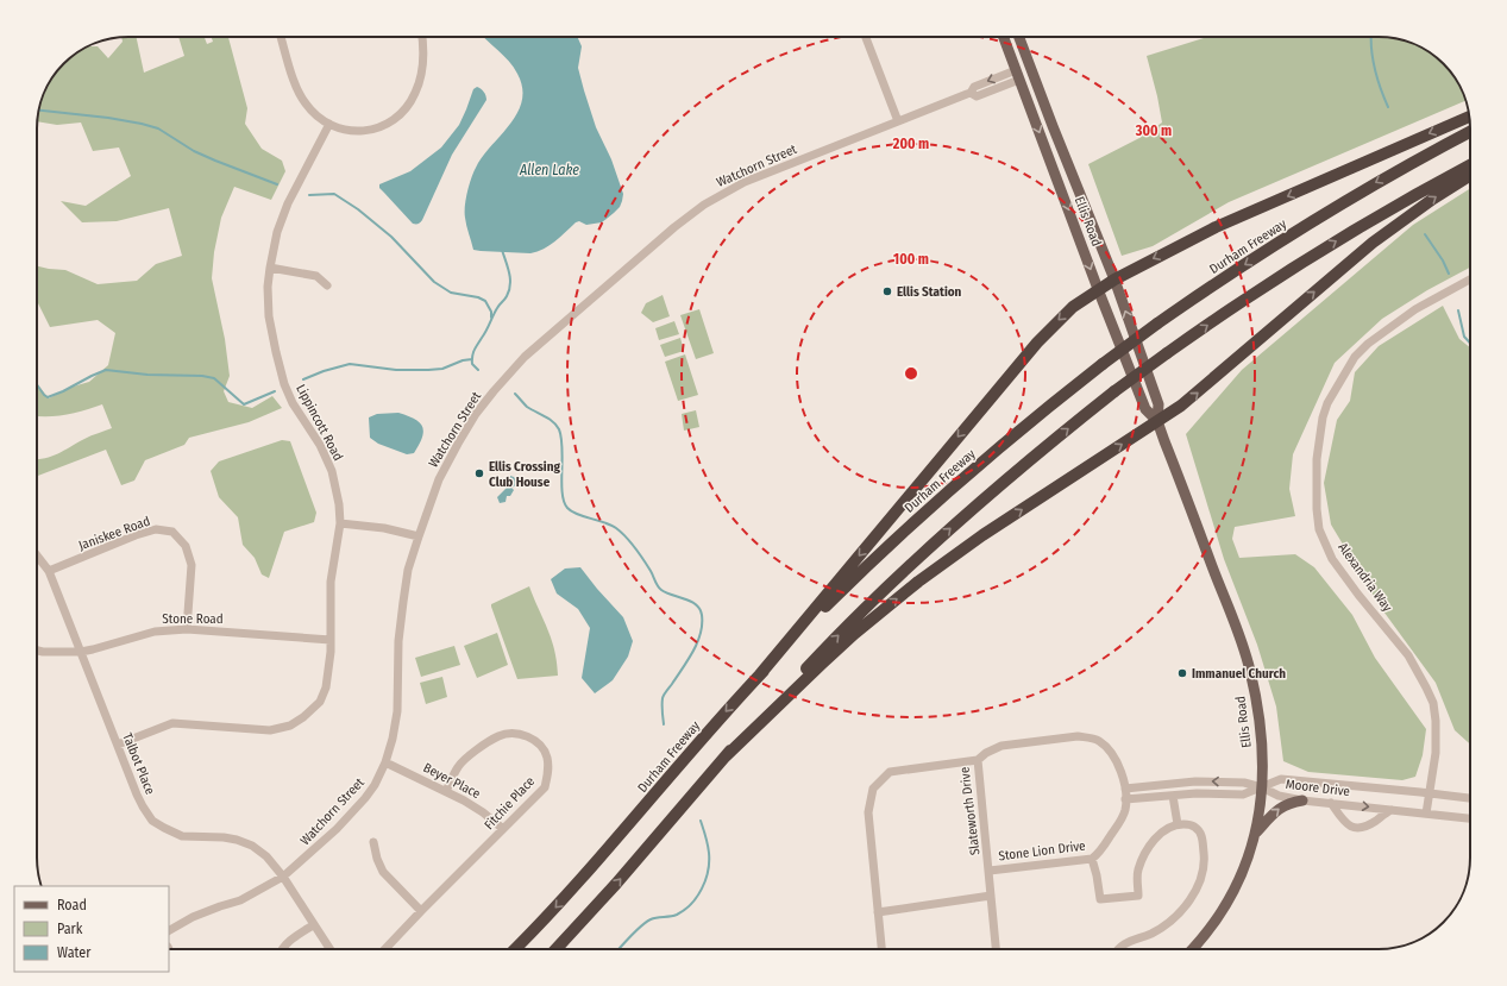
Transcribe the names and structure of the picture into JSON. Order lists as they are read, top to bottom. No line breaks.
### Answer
{"streets":{"highway":["Durham Freeway"],"main road":["Ellis Road"],"street":["Watchorn Street","Lippincott Road","Janiskee Road","Alexandria Way","Stone Road","Talbot Place","Beyer Place","Moore Drive","Fitchie Place","Slateworth Drive","Stone Lion Drive"]},"crossings":[["Watchorn Street","Ellis Road"],["Watchorn Street","Talbot Place"],["Watchorn Street","Beyer Place"],["Ellis Road","Moore Drive"],["Lippincott Road","Stone Road"],["Lippincott Road","Talbot Place"],["Janiskee Road","Stone Road"],["Janiskee Road","Talbot Place"],["Alexandria Way","Moore Drive"],["Stone Road","Talbot Place"],["Beyer Place","Fitchie Place"],["Slateworth Drive","Stone Lion Drive"]],"water":["Allen Lake"],"places":["Ellis Station","Ellis Crossing Club House","Immanuel Church"],"legend":["Road","Park","Water"],"rings":["300 m","200 m","100 m"]}
